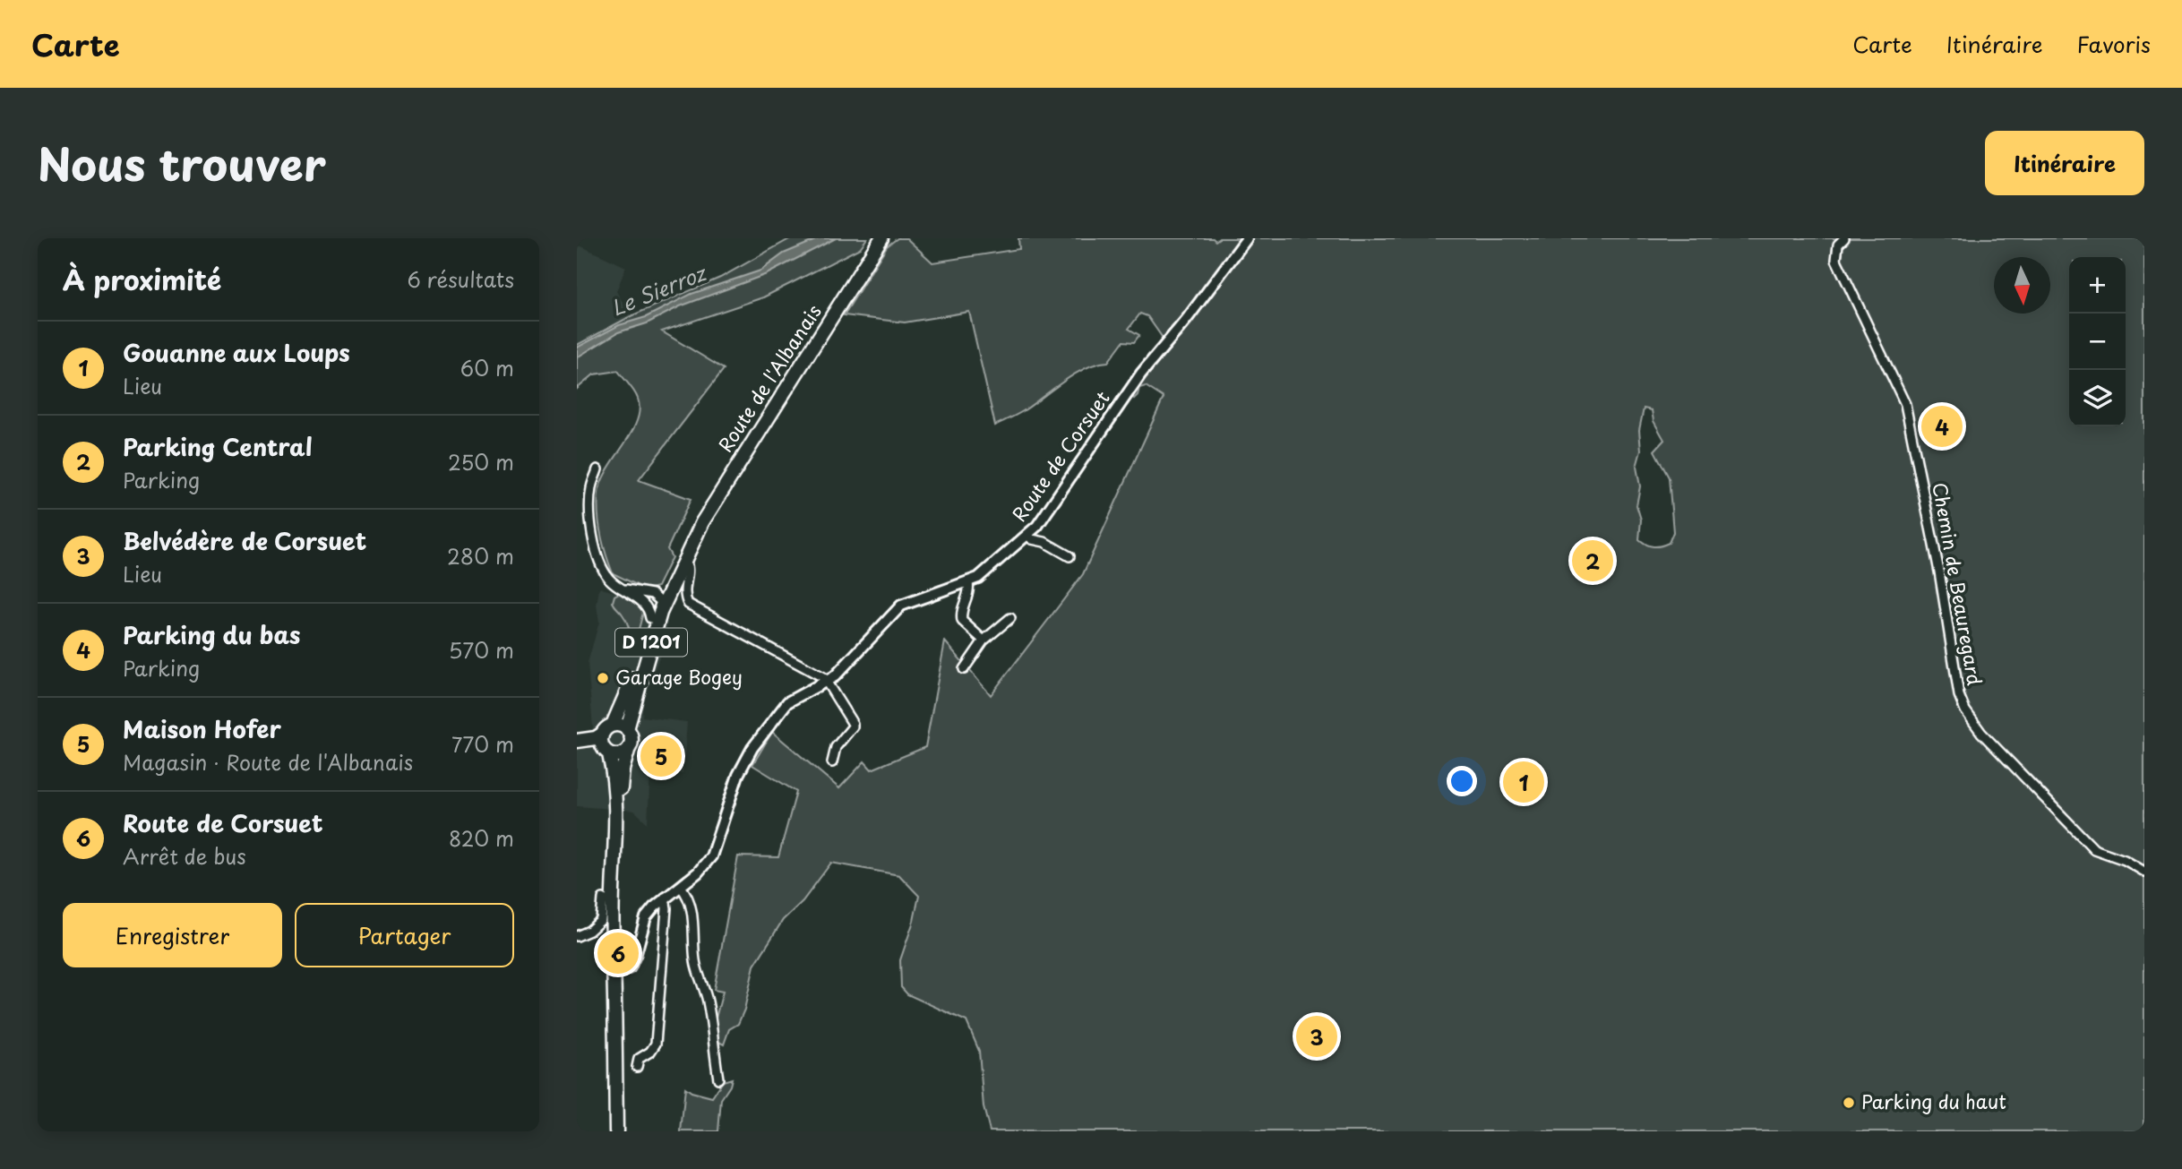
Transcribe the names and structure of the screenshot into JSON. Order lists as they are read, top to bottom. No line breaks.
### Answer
{"streets":{"main road":["Route de l'Albanais","D 1201"],"street":["Route de Corsuet","Chemin de Beauregard"]},"water":["Le Sierroz"],"places":["Garage Bogey","Parking du haut"],"north":"bottom","page":{"header":"Carte","nav":["Carte","Itinéraire","Favoris"],"title":"Nous trouver","buttons":["Itinéraire",["Enregistrer","Partager"]],"heading":["À proximité","6 résultats"],"map_buttons":["+","−"],"list":[{"mark":"1","name":"Gouanne aux Loups","note":"Lieu","value":"60 m"},{"mark":"2","name":"Parking Central","note":"Parking","value":"250 m"},{"mark":"3","name":"Belvédère de Corsuet","note":"Lieu","value":"280 m"},{"mark":"4","name":"Parking du bas","note":"Parking","value":"570 m"},{"mark":"5","name":"Maison Hofer","note":"Magasin · Route de l'Albanais","value":"770 m"},{"mark":"6","name":"Route de Corsuet","note":"Arrêt de bus","value":"820 m"}],"pins":["4","2","5","1","6","3"]}}
